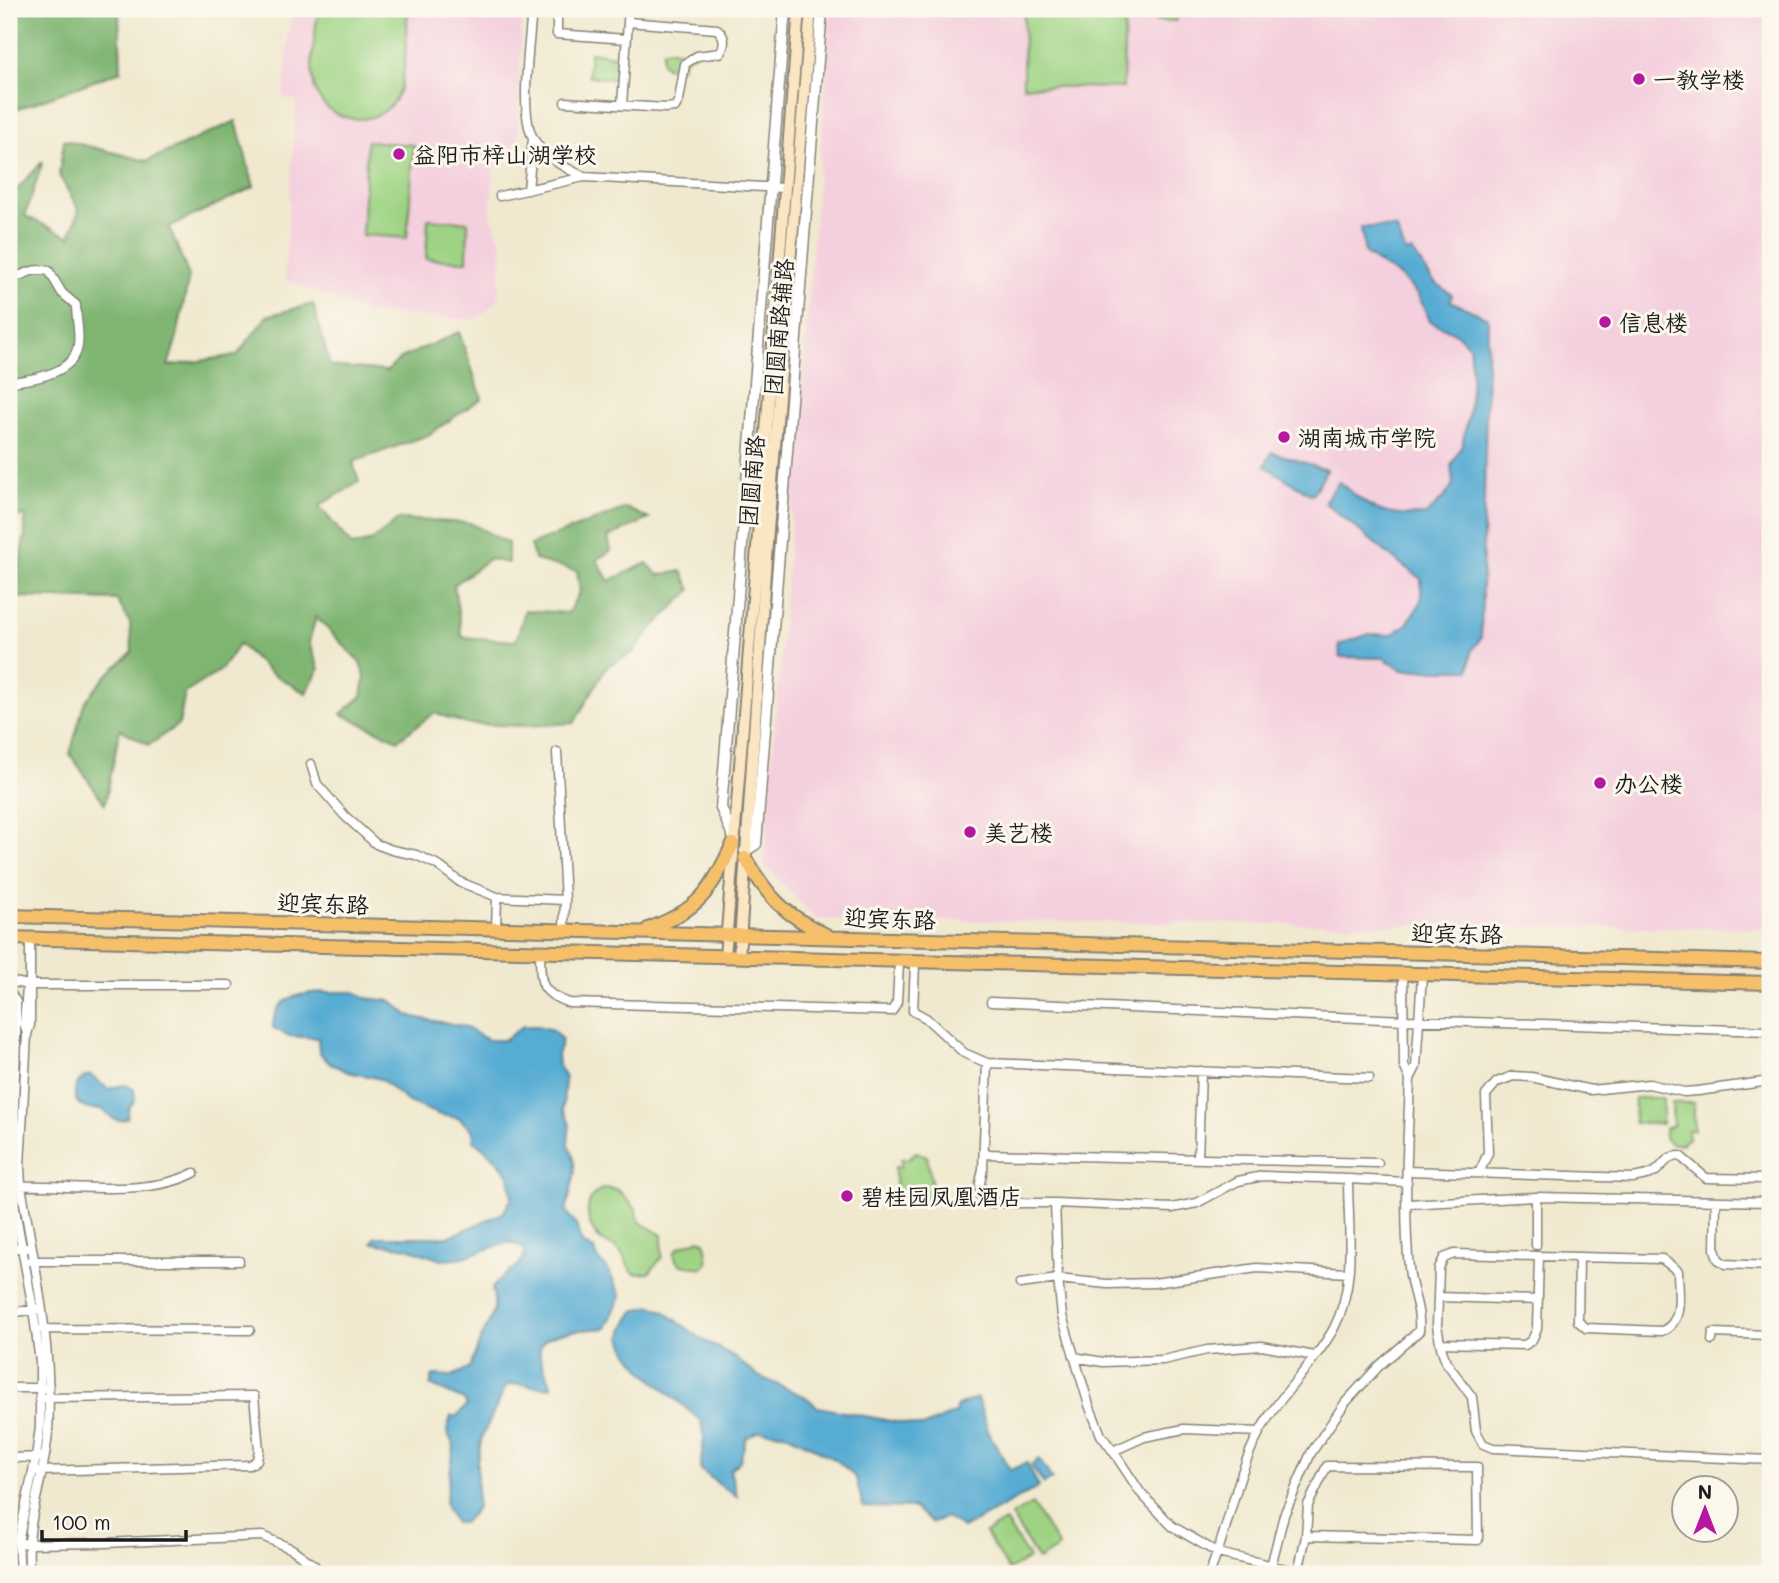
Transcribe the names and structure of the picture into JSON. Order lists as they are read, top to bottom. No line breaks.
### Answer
{"streets":{"highway":["迎宾东路"],"main road":["团圆南路"],"street":["团圆南路辅路"]},"crossings":[["团圆南路辅路","团圆南路"],["团圆南路","迎宾东路"]],"places":["一教学楼","益阳市梓山湖学校","信息楼","湖南城市学院","办公楼","美艺楼","碧桂园凤凰酒店"],"scale_bar":"100 m","north":"top"}
